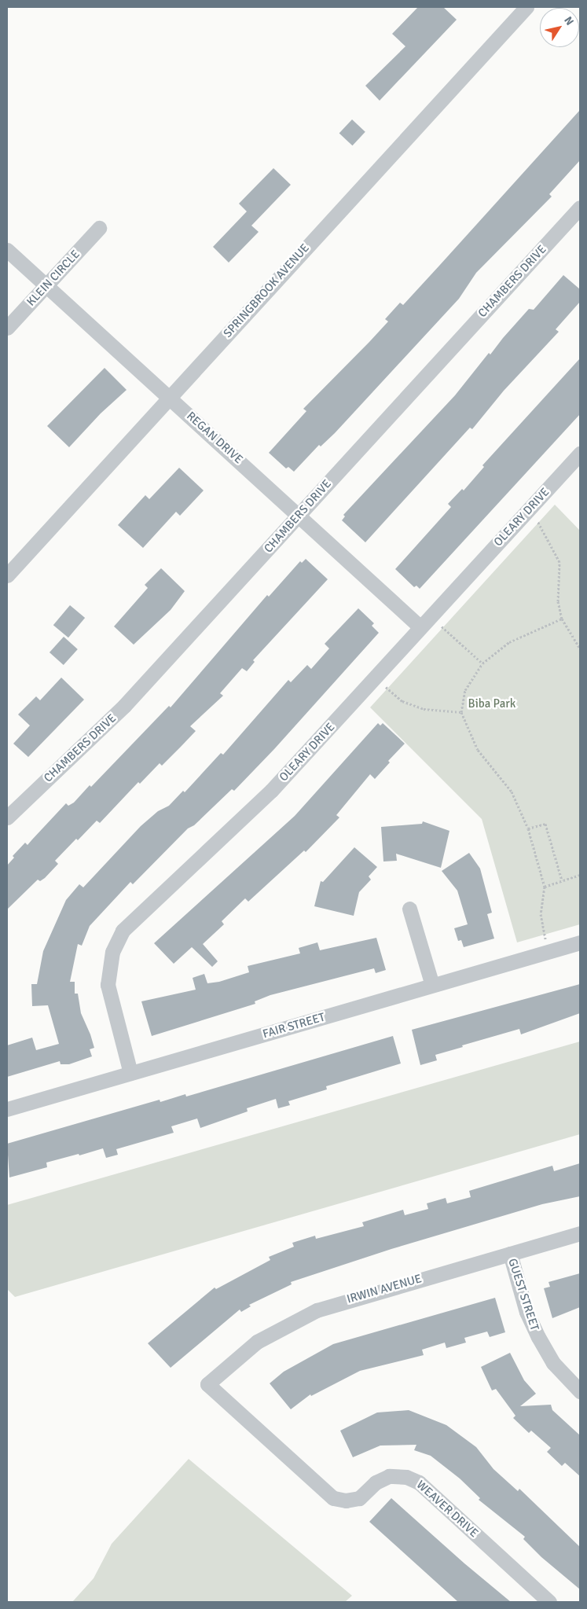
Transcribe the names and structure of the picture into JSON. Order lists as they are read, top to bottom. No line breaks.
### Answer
{"streets":{"street":["KLEIN CIRCLE","CHAMBERS DRIVE","SPRINGBROOK AVENUE","REGAN DRIVE","OLEARY DRIVE","FAIR STREET","IRWIN AVENUE","GUEST STREET","WEAVER DRIVE"]},"crossings":[["KLEIN CIRCLE","REGAN DRIVE"],["CHAMBERS DRIVE","REGAN DRIVE"],["SPRINGBROOK AVENUE","REGAN DRIVE"],["REGAN DRIVE","OLEARY DRIVE"],["OLEARY DRIVE","FAIR STREET"],["IRWIN AVENUE","GUEST STREET"],["IRWIN AVENUE","WEAVER DRIVE"]],"parks":["Biba Park"],"north":"top right"}
